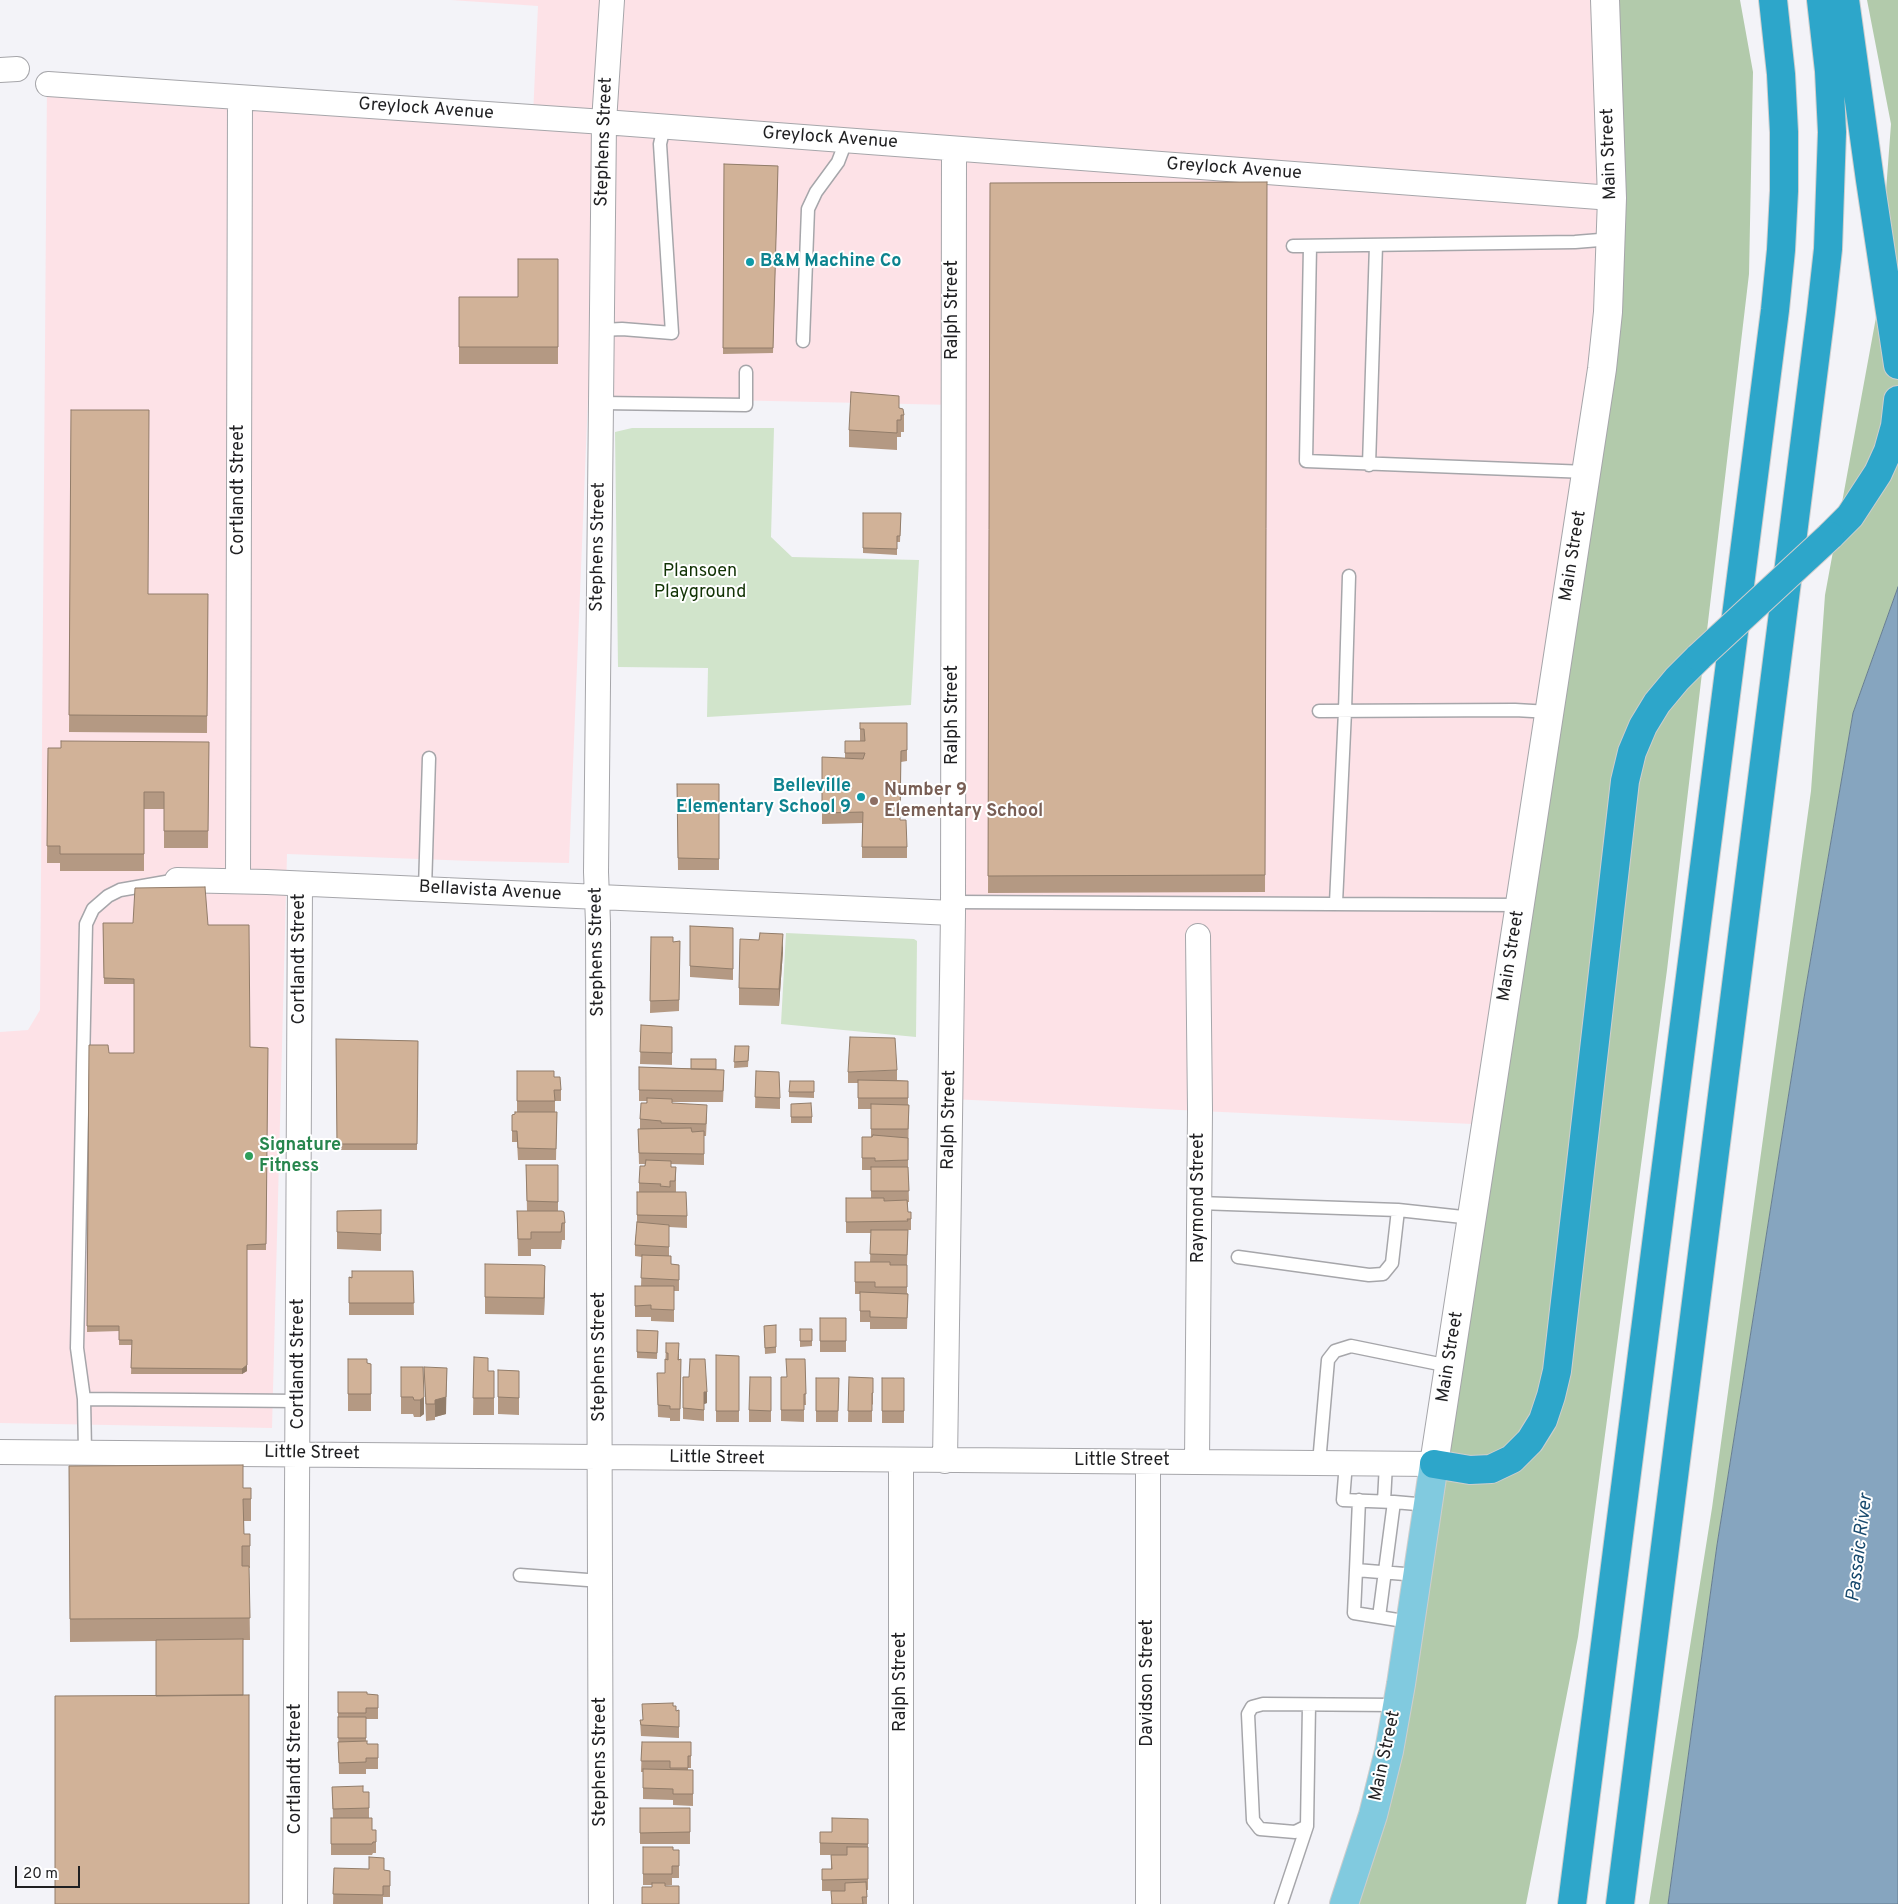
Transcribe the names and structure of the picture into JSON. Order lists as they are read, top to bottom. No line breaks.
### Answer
{"streets":{"main road":["Main Street"],"street":["Greylock Avenue","Stephens Street","Ralph Street","Cortlandt Street","Bellavista Avenue","Raymond Street","Little Street","Davidson Street"]},"crossings":[["Greylock Avenue","Stephens Street"],["Greylock Avenue","Main Street"],["Greylock Avenue","Ralph Street"],["Greylock Avenue","Cortlandt Street"],["Stephens Street","Bellavista Avenue"],["Stephens Street","Little Street"],["Main Street","Little Street"],["Ralph Street","Bellavista Avenue"],["Ralph Street","Little Street"],["Cortlandt Street","Bellavista Avenue"],["Cortlandt Street","Little Street"],["Raymond Street","Little Street"],["Little Street","Davidson Street"]],"water":["Passaic River"],"parks":["Plansoen Playground"],"places":["B&M Machine Co","Belleville Elementary School 9","Number 9 Elementary School","Signature Fitness"],"scale_bar":"20 m"}
